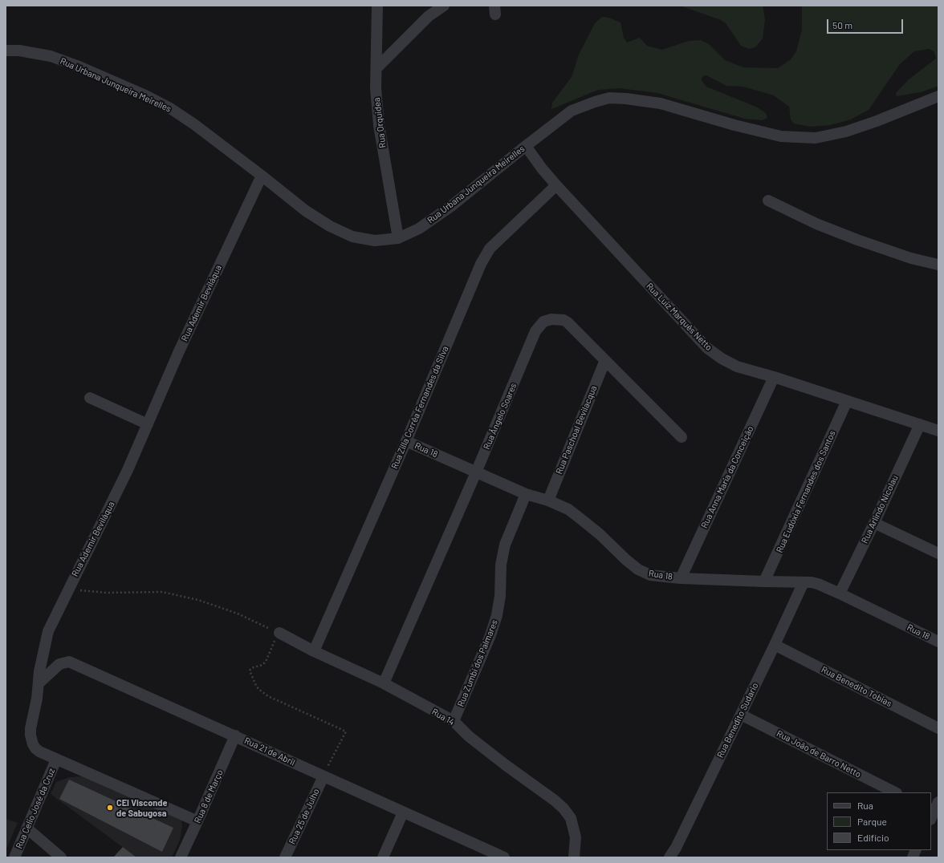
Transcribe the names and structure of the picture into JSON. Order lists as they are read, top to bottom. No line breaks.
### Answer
{"streets":{"street":["Rua Urbana Junqueira Meirelles","Rua Orquidea","Rua Ademir Beviláqua","Rua Luiz Marquês Netto","Rua Zilla Corrêa Fernandes da Silva","Rua Ângelo Soares","Rua Paschoal Bevilacqua","Rua 18","Rua Anna Maria da Conceição","Rua Eudóxia Fernandes dos Santos","Rua Arlindo Nicolau","Rua Zumbí dos Palmares","Rua Benedito Tobias","Rua 14","Rua Benedito Sudario","Rua 21 de Abril","Rua João de Barro Netto","Rua 8 de Março","Rua Celio José da Cruz","Rua 25 de Julho"]},"crossings":[["Rua Urbana Junqueira Meirelles","Rua Orquidea"],["Rua Urbana Junqueira Meirelles","Rua Ademir Beviláqua"],["Rua Urbana Junqueira Meirelles","Rua Luiz Marquês Netto"],["Rua Ademir Beviláqua","Rua 21 de Abril"],["Rua Ademir Beviláqua","Rua 8 de Março"],["Rua Ademir Beviláqua","Rua Celio José da Cruz"],["Rua Luiz Marquês Netto","Rua Zilla Corrêa Fernandes da Silva"],["Rua Luiz Marquês Netto","Rua Anna Maria da Conceição"],["Rua Luiz Marquês Netto","Rua Eudóxia Fernandes dos Santos"],["Rua Luiz Marquês Netto","Rua Arlindo Nicolau"],["Rua Zilla Corrêa Fernandes da Silva","Rua 18"],["Rua Zilla Corrêa Fernandes da Silva","Rua 14"],["Rua Ângelo Soares","Rua Paschoal Bevilacqua"],["Rua Ângelo Soares","Rua 18"],["Rua Ângelo Soares","Rua 14"],["Rua Paschoal Bevilacqua","Rua 18"],["Rua 18","Rua Anna Maria da Conceição"],["Rua 18","Rua Eudóxia Fernandes dos Santos"],["Rua 18","Rua Arlindo Nicolau"],["Rua 18","Rua Zumbí dos Palmares"],["Rua 18","Rua Benedito Sudario"],["Rua Zumbí dos Palmares","Rua 14"],["Rua Benedito Tobias","Rua Benedito Sudario"],["Rua Benedito Sudario","Rua João de Barro Netto"],["Rua 21 de Abril","Rua 8 de Março"],["Rua 21 de Abril","Rua 25 de Julho"]],"places":["CEI Visconde de Sabugosa"],"legend":["Rua","Parque","Edifício"],"scale_bar":"50 m"}
